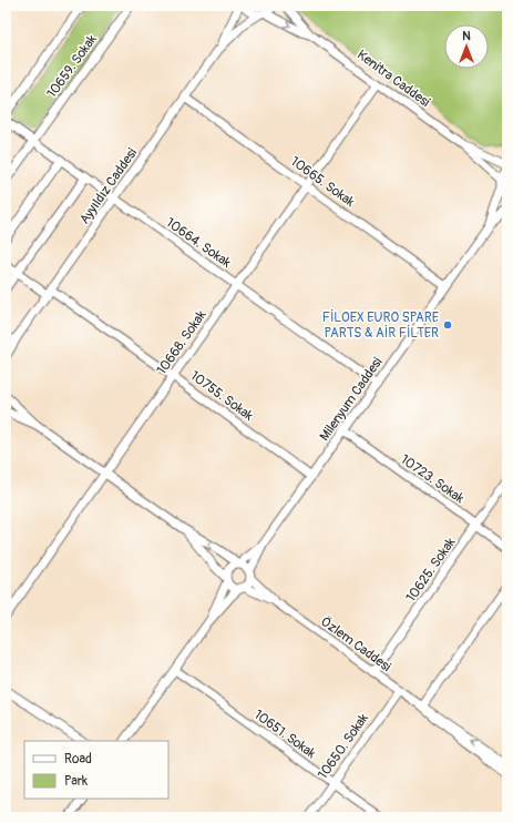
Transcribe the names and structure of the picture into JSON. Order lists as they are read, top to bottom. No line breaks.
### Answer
{"streets":{"street":["10659. Sokak","Kenitra Caddesi","10665. Sokak","Ayyıldız Caddesi","10664. Sokak","10668. Sokak","10755. Sokak","Milenyum Caddesi","10723. Sokak","10625. Sokak","Özlem Caddesi","10651. Sokak","10650. Sokak"]},"crossings":[["10659. Sokak","10664. Sokak"],["Kenitra Caddesi","10668. Sokak"],["10665. Sokak","Ayyıldız Caddesi"],["10665. Sokak","10668. Sokak"],["10665. Sokak","Milenyum Caddesi"],["Ayyıldız Caddesi","10664. Sokak"],["Ayyıldız Caddesi","10755. Sokak"],["10664. Sokak","10668. Sokak"],["10664. Sokak","Milenyum Caddesi"],["10668. Sokak","10755. Sokak"],["10755. Sokak","Milenyum Caddesi"],["Milenyum Caddesi","10723. Sokak"],["10723. Sokak","10625. Sokak"],["10625. Sokak","Özlem Caddesi"],["Özlem Caddesi","10650. Sokak"],["10651. Sokak","10650. Sokak"]],"places":["FİLOEX EURO SPARE PARTS & AİR FİLTER"],"legend":["Road","Park"],"north":"top"}
